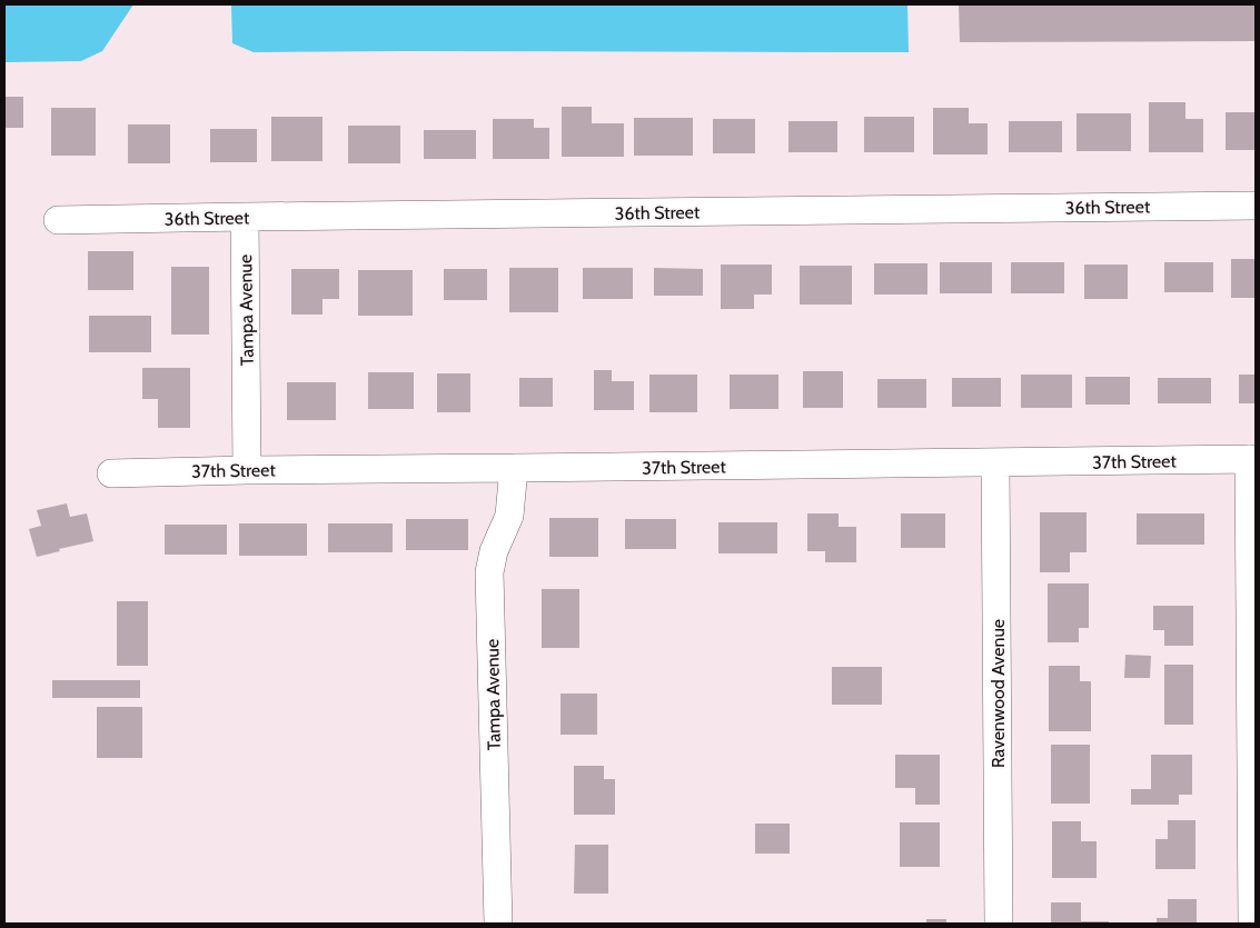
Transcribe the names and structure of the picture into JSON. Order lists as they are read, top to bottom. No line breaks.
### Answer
{"streets":{"street":["36th Street","Tampa Avenue","37th Street","Ravenwood Avenue"]},"crossings":[["36th Street","Tampa Avenue"],["Tampa Avenue","37th Street"],["37th Street","Ravenwood Avenue"]]}
